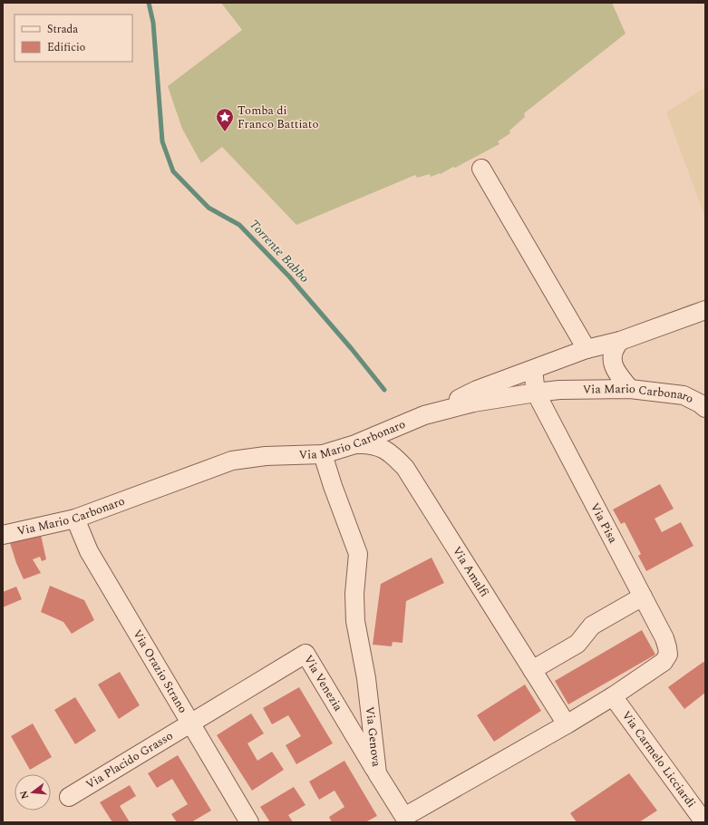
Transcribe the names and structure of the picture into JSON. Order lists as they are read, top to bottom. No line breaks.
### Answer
{"streets":{"street":["Via Mario Carbonaro","Via Pisa","Via Amalfi","Via Orazio Strano","Via Venezia","Via Genova","Via Carmelo Licciardi","Via Placido Grasso"]},"crossings":[["Via Mario Carbonaro","Via Pisa"],["Via Mario Carbonaro","Via Amalfi"],["Via Mario Carbonaro","Via Orazio Strano"],["Via Mario Carbonaro","Via Genova"],["Via Pisa","Via Genova"],["Via Amalfi","Via Genova"],["Via Orazio Strano","Via Venezia"],["Via Orazio Strano","Via Placido Grasso"],["Via Venezia","Via Genova"],["Via Venezia","Via Placido Grasso"],["Via Genova","Via Carmelo Licciardi"]],"water":["Torrente Babbo"],"places":{"place":["Tomba di Franco Battiato"]},"legend":["Strada","Edificio"],"north":"left"}
